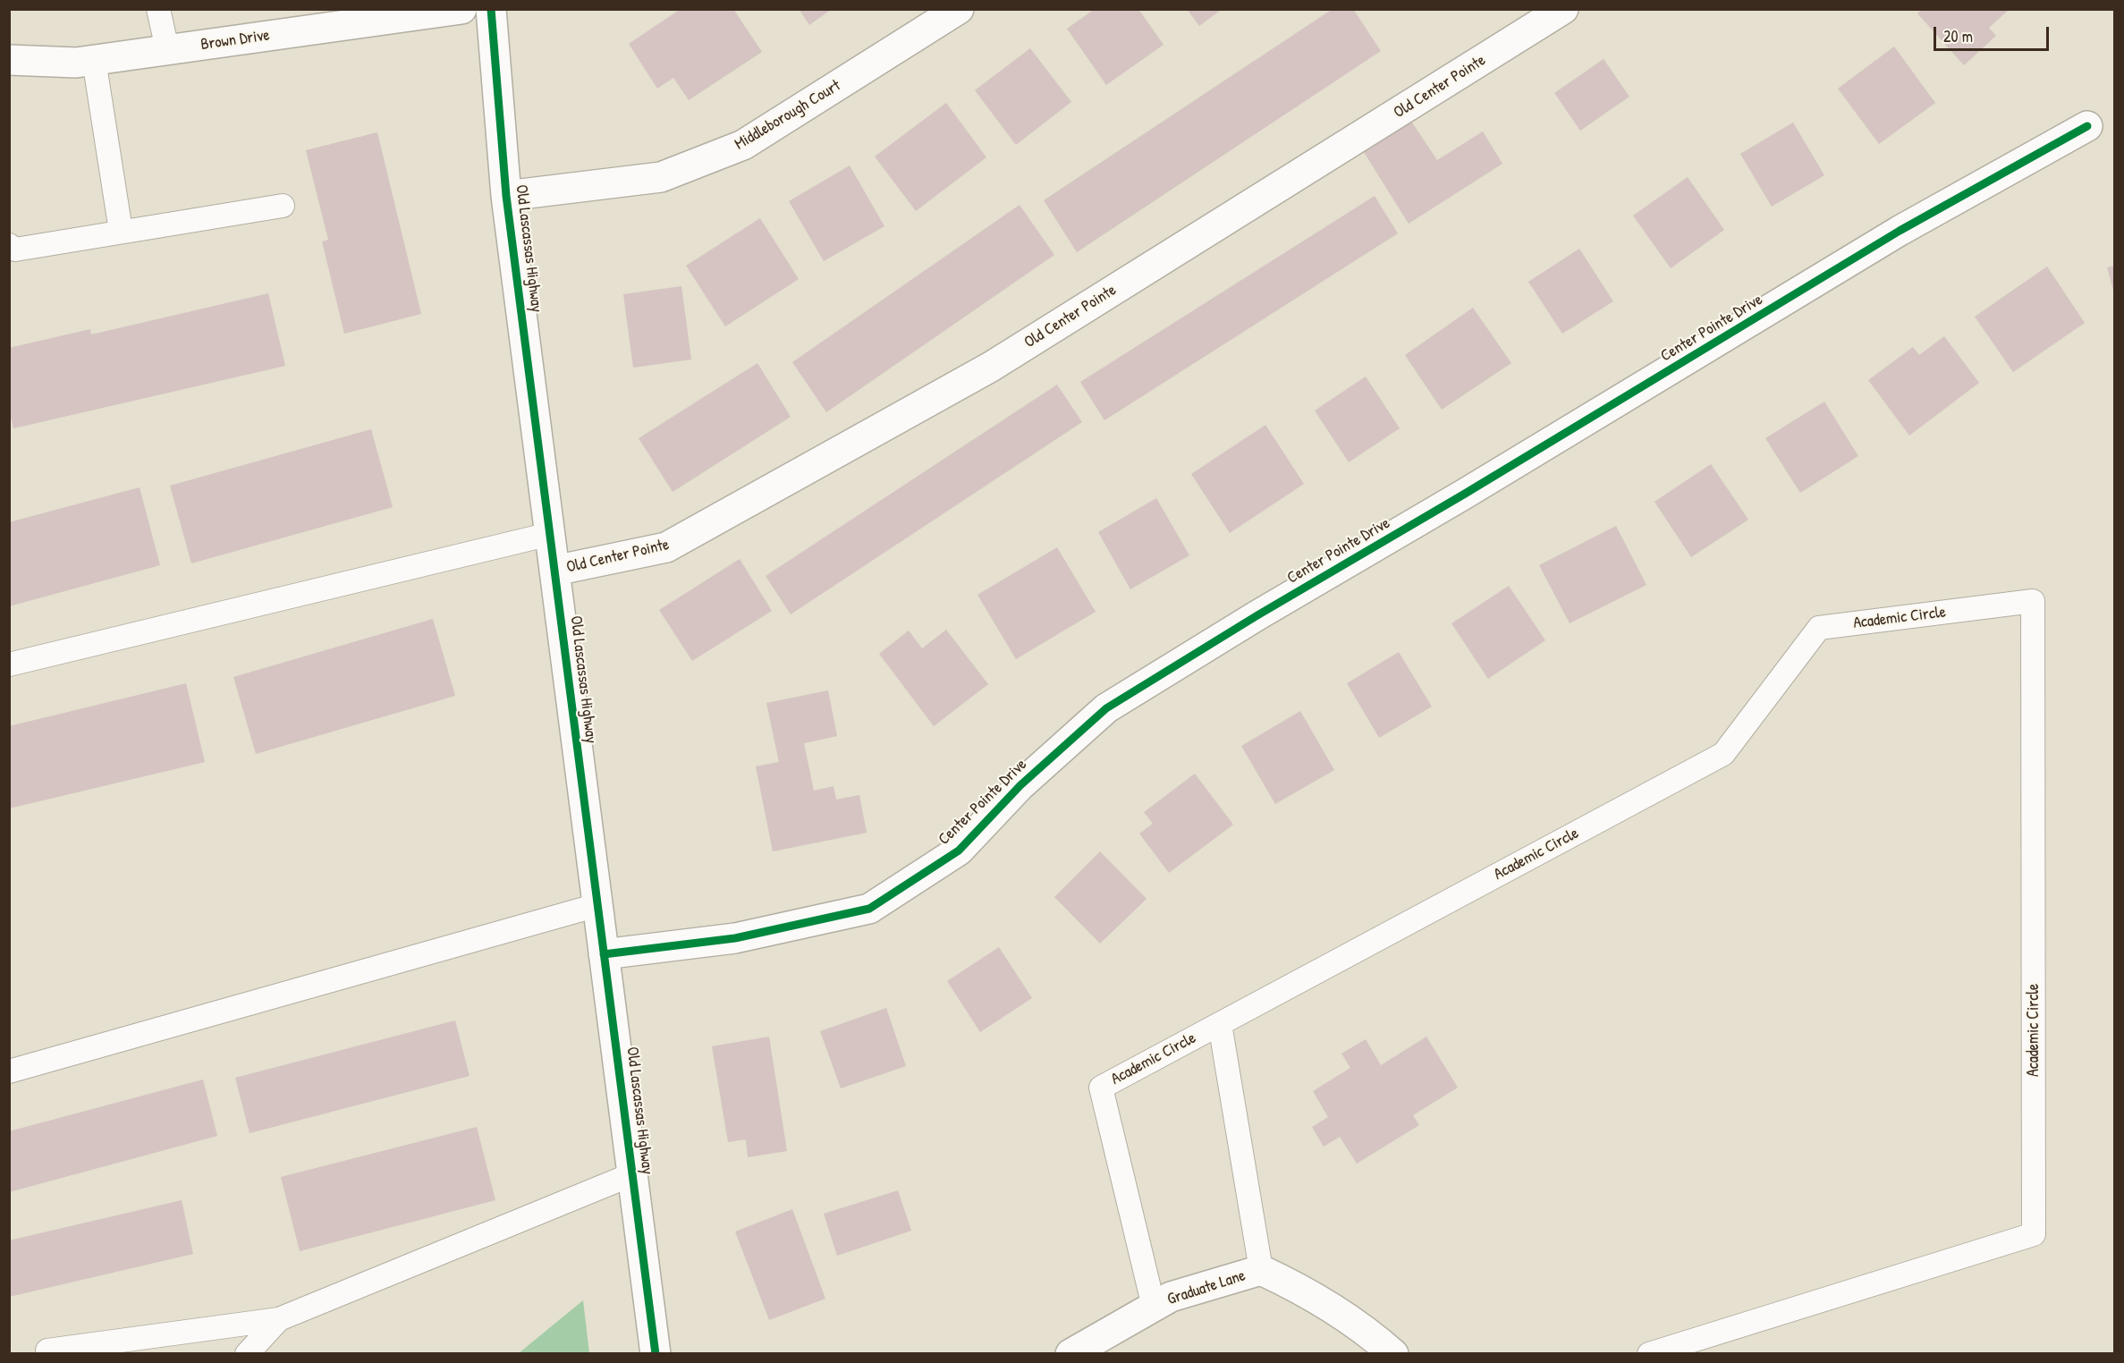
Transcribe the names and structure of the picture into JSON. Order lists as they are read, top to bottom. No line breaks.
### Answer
{"streets":{"street":["Brown Drive","Old Center Pointe","Middleborough Court","Old Lascassas Highway","Center Pointe Drive","Graduate Lane"],"lane":["Academic Circle"]},"crossings":[["Old Center Pointe","Old Lascassas Highway"],["Middleborough Court","Old Lascassas Highway"],["Old Lascassas Highway","Center Pointe Drive"],["Academic Circle","Graduate Lane"]],"scale_bar":"20 m"}
